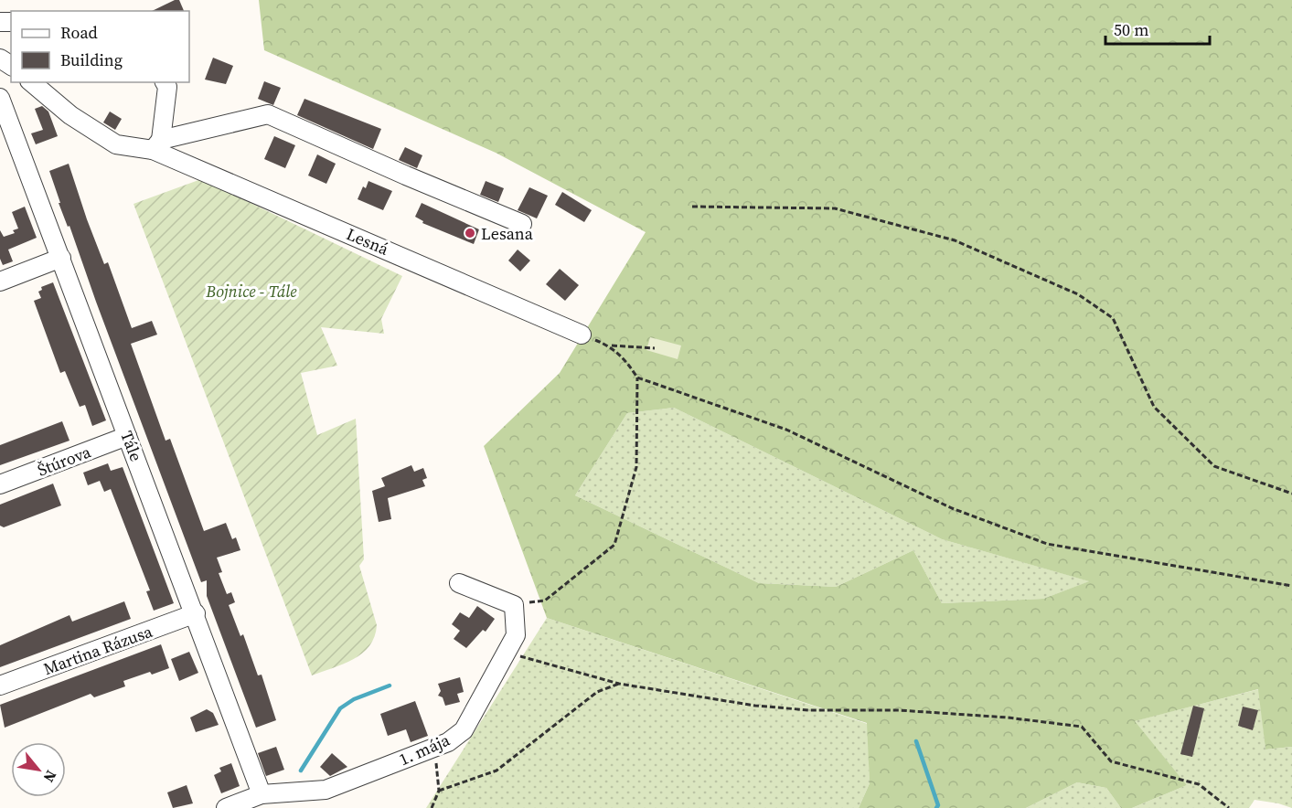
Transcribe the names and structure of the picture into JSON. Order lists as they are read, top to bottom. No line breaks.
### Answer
{"streets":{"street":["Lesná","Tále","Štúrova","Martina Rázusa","1. mája"]},"crossings":[["Tále","Štúrova"],["Tále","Martina Rázusa"],["Tále","1. mája"]],"parks":["Bojnice - Tále"],"places":["Lesana"],"legend":["Road","Building"],"scale_bar":"50 m","north":"bottom right"}
